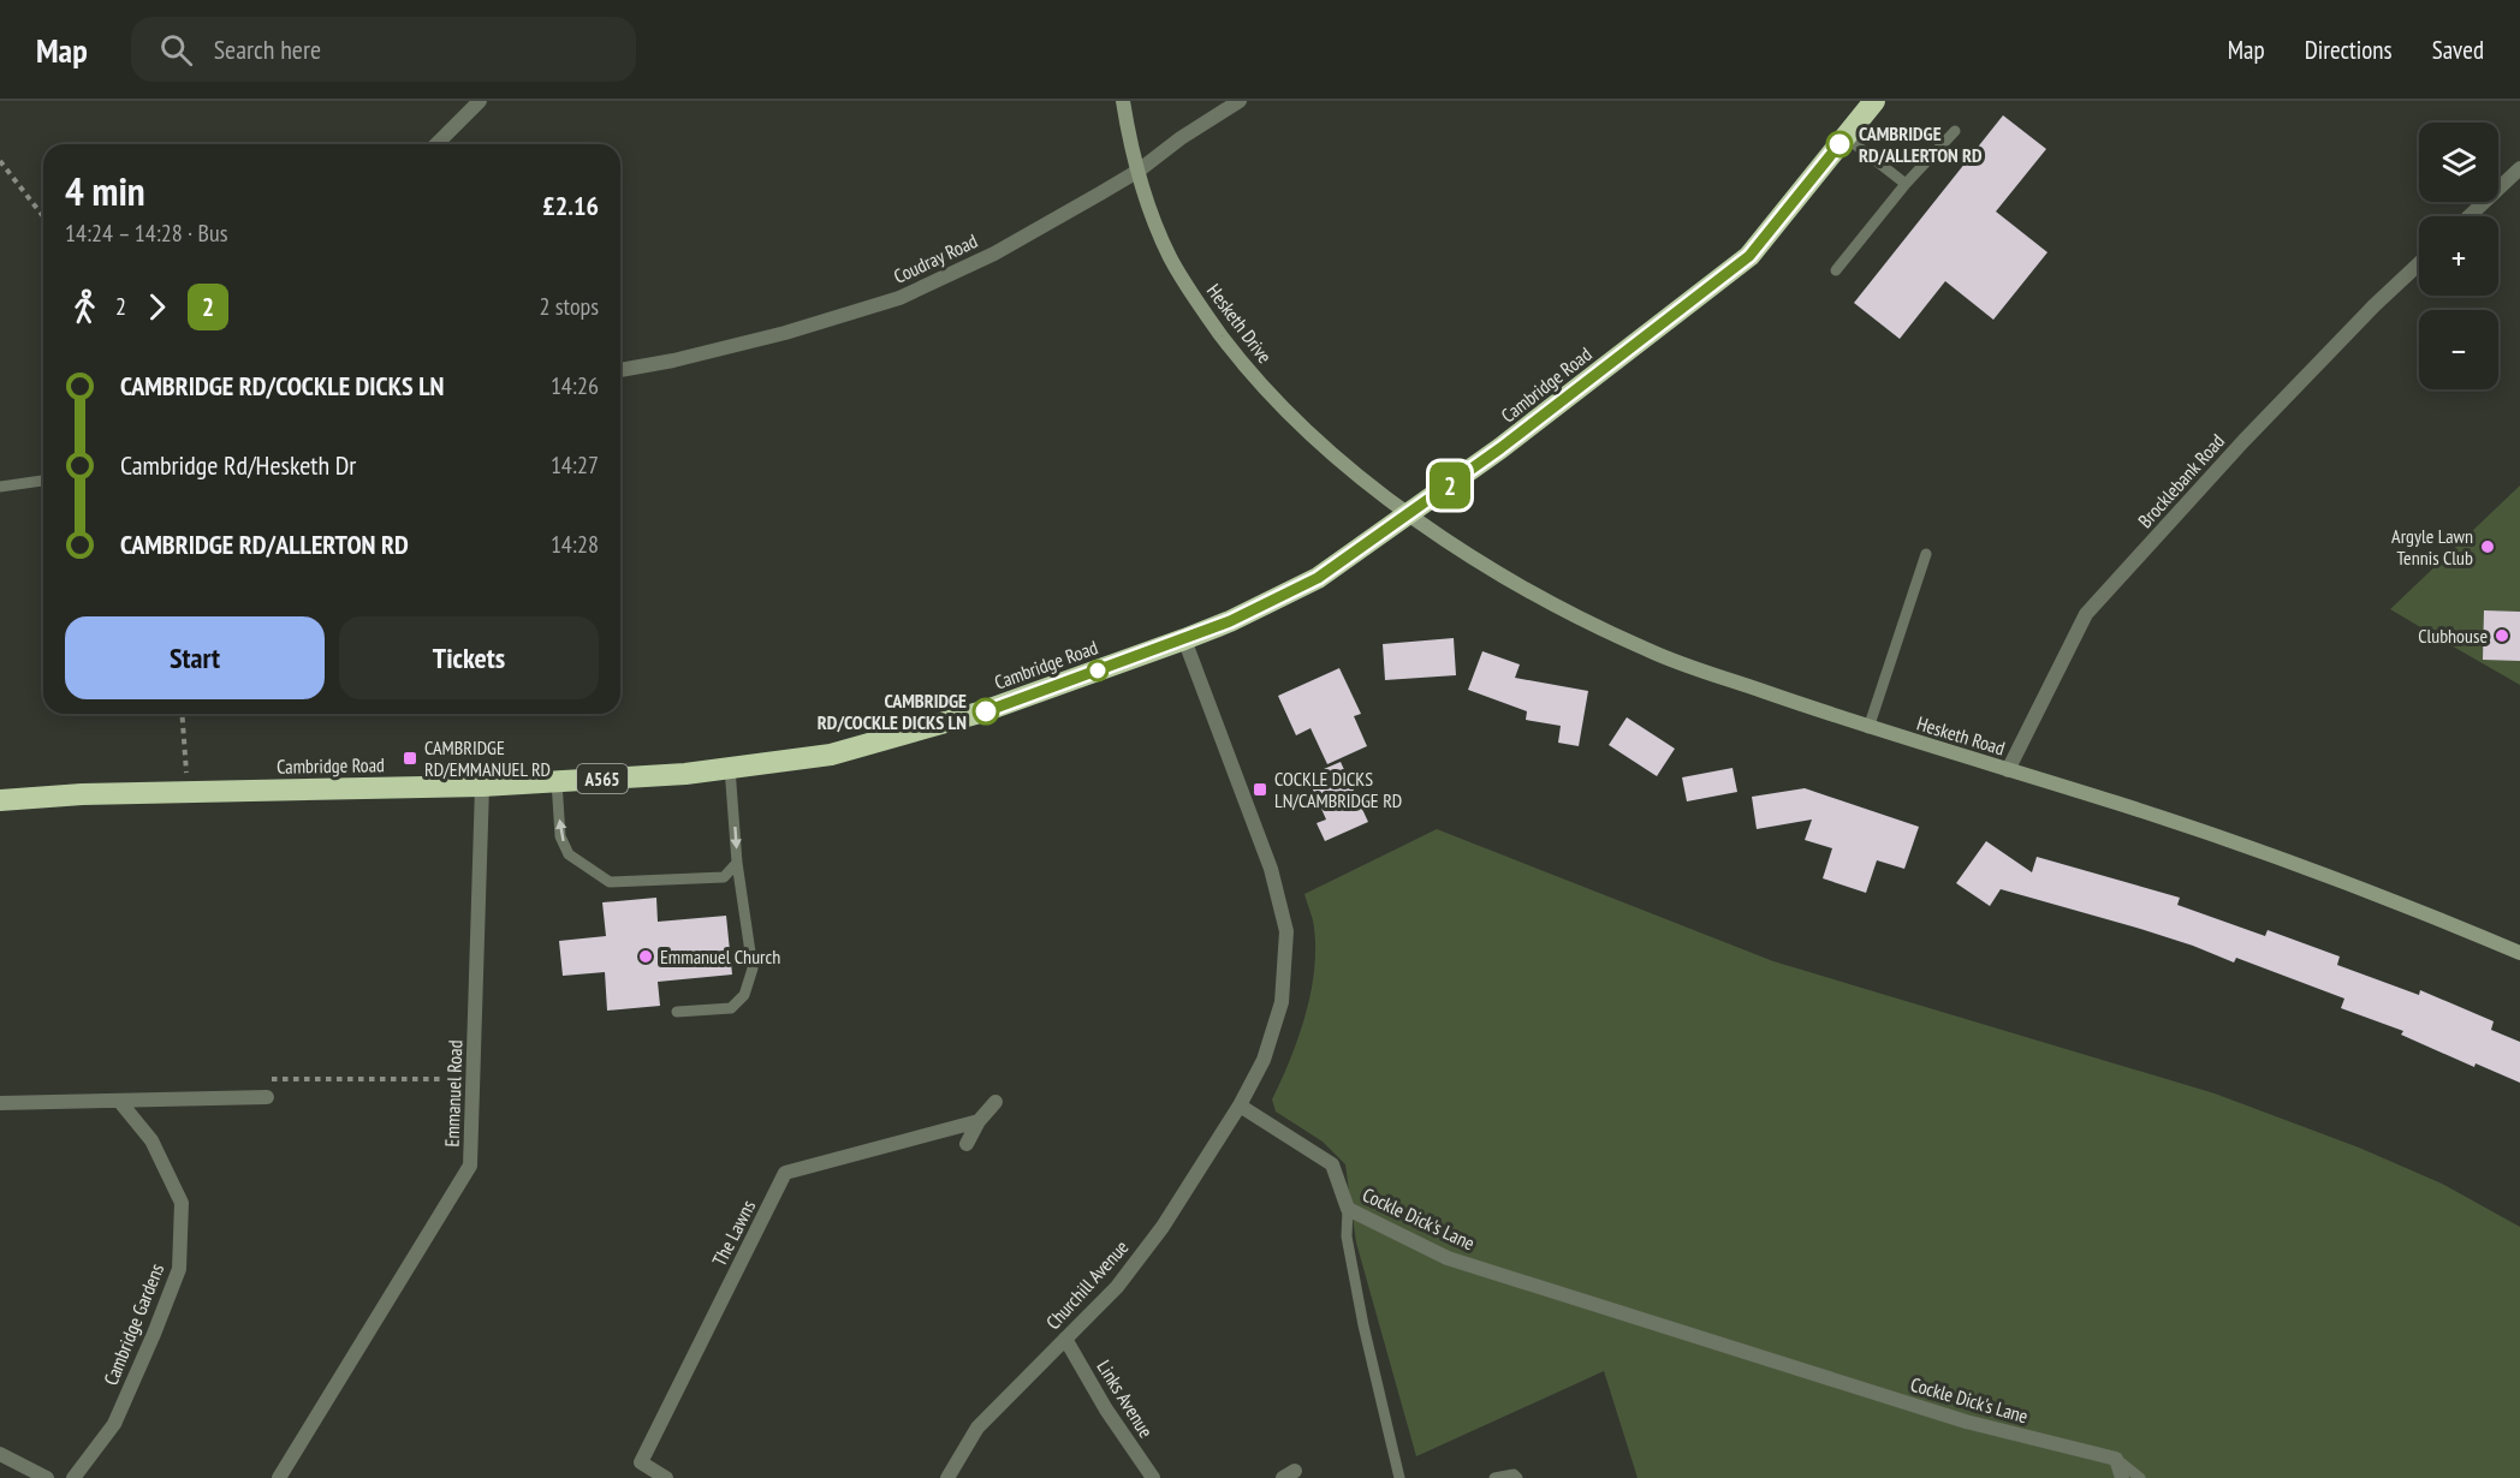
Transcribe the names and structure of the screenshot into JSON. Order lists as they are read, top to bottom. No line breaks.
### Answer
{"streets":{"highway":["Cambridge Road","A565"],"street":["Coudray Road","Hesketh Drive","Brocklebank Road","Hesketh Road","Emmanuel Road","Cockle Dick's Lane","The Lawns","Churchill Avenue","Cambridge Gardens","Links Avenue"]},"crossings":[["Coudray Road","Hesketh Drive"],["Hesketh Drive","Cambridge Road"],["Hesketh Drive","Hesketh Road"],["Cambridge Road","Hesketh Road"],["Cambridge Road","Emmanuel Road"],["Brocklebank Road","Hesketh Road"],["Cockle Dick's Lane","Churchill Avenue"],["Churchill Avenue","Links Avenue"]],"places":{"other":["CAMBRIDGE RD/ALLERTON RD","Argyle Lawn Tennis Club","Clubhouse","CAMBRIDGE RD/COCKLE DICKS LN","Emmanuel Church"],"transit":["CAMBRIDGE RD/EMMANUEL RD","COCKLE DICKS LN/CAMBRIDGE RD"]},"lines":["bus line 2"],"page":{"header":"Map","search":"Search here","nav":["Map","Directions","Saved"],"on_map":"2","map_buttons":["+","−"],"heading":["4 min","14:24 – 14:28 · Bus","£2.16"],"legs":["2","2","2 stops"],"list":[{"name":"CAMBRIDGE RD/COCKLE DICKS LN","value":"14:26"},{"name":"Cambridge Rd/Hesketh Dr","value":"14:27"},{"name":"CAMBRIDGE RD/ALLERTON RD","value":"14:28"}],"buttons":["Start","Tickets"]}}
